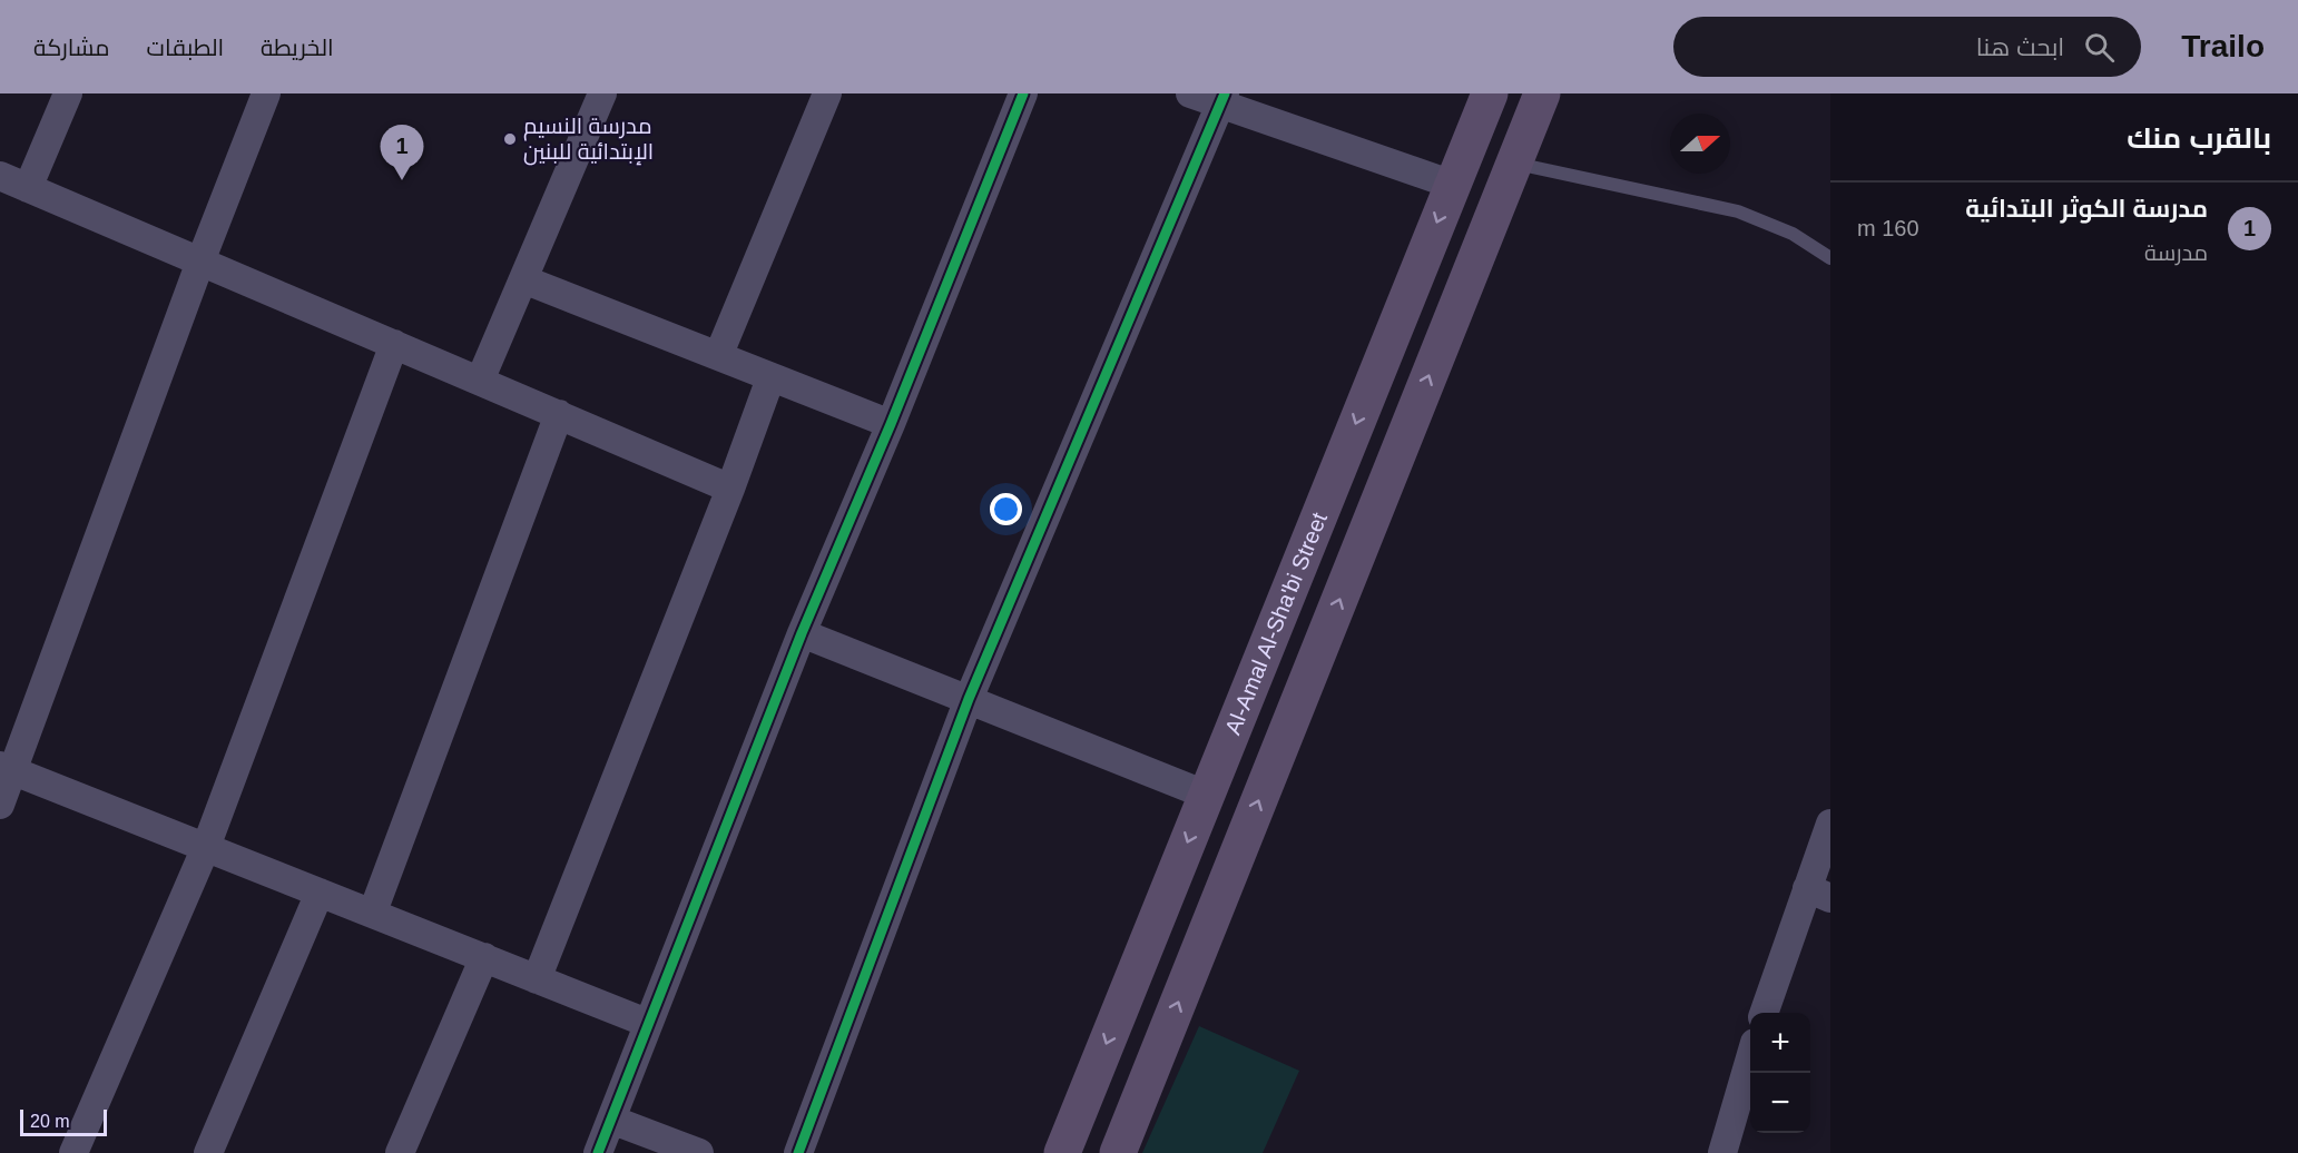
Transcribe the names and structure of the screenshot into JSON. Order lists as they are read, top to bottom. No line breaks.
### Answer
{"streets":{"main road":["Al-Amal Al-Sha'bi Street"]},"places":["مدرسة النسيم الإبتدائية للبنين"],"scale_bar":"20 m","north":"right","page":{"header":"Trailo","search":"ابحث هنا","nav":["الخريطة","الطبقات","مشاركة"],"heading":"بالقرب منك","pins":"1","list":[{"mark":"1","name":"مدرسة الكوثر البتدائية","note":"مدرسة","value":"160 m"}],"map_buttons":["+","−"],"scale":"20 m"}}
